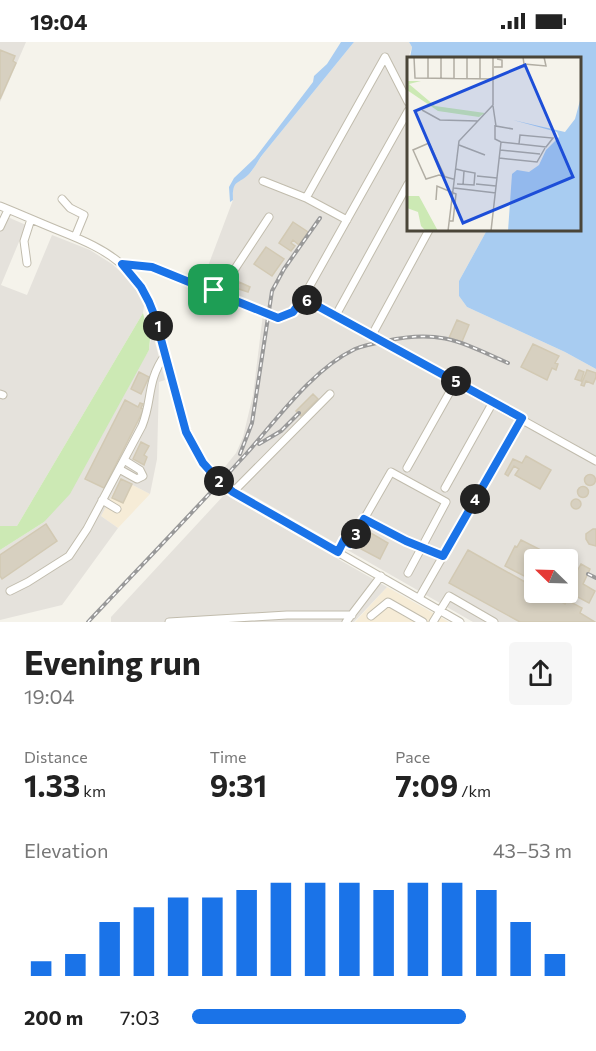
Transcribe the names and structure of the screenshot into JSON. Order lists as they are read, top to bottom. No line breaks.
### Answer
{"north":"top left","page":{"status":"19:04","pins":["6","1","5","2","4","3"],"heading":["Evening run","19:04"],"stats":[["Distance","1.33 km"],["Time","9:31"],["Pace","7:09 /km"]],"chart":["Elevation","43–53 m"],"list":[{"name":"200 m","note":"7:03"}]}}
